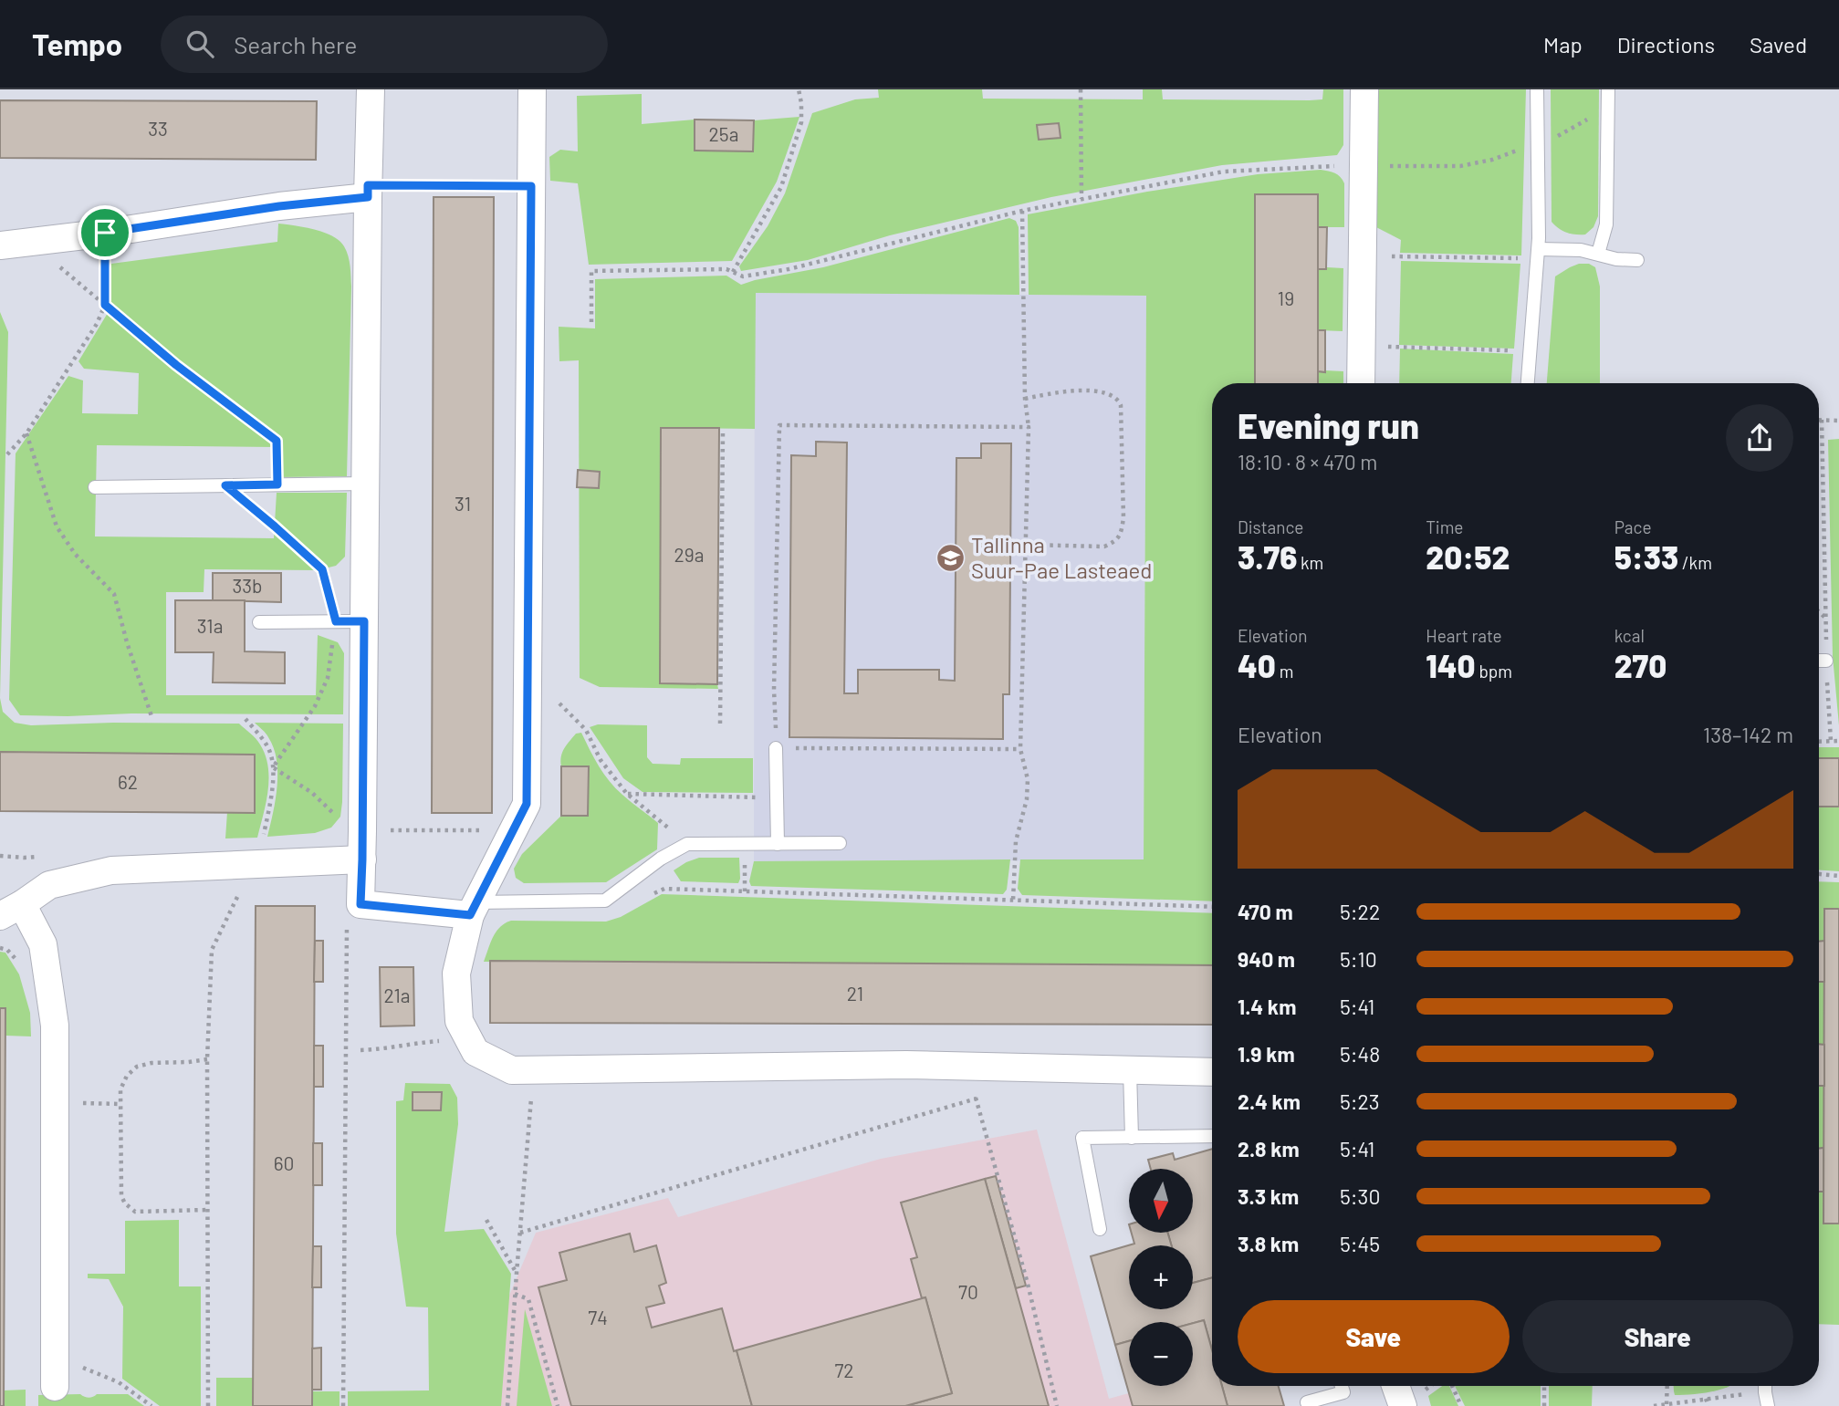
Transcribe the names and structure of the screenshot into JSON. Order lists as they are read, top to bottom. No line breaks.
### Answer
{"places":{"school or university":["Tallinna Suur-Pae Lasteaed"]},"house_numbers":["33","25a","19","31","29a","33b","31a","62","21","21a","60","70","74","72"],"north":"bottom","page":{"header":"Tempo","search":"Search here","nav":["Map","Directions","Saved"],"heading":["Evening run","18:10 · 8 × 470 m"],"stats":[["Distance","3.76 km"],["Time","20:52"],["Pace","5:33 /km"],["Elevation","40 m"],["Heart rate","140 bpm"],["kcal","270"]],"chart":["Elevation","138–142 m"],"list":[{"name":"470 m","note":"5:22"},{"name":"940 m","note":"5:10"},{"name":"1.4 km","note":"5:41"},{"name":"1.9 km","note":"5:48"},{"name":"2.4 km","note":"5:23"},{"name":"2.8 km","note":"5:41"},{"name":"3.3 km","note":"5:30"},{"name":"3.8 km","note":"5:45"}],"map_buttons":["+","−"],"buttons":["Save","Share"]}}
